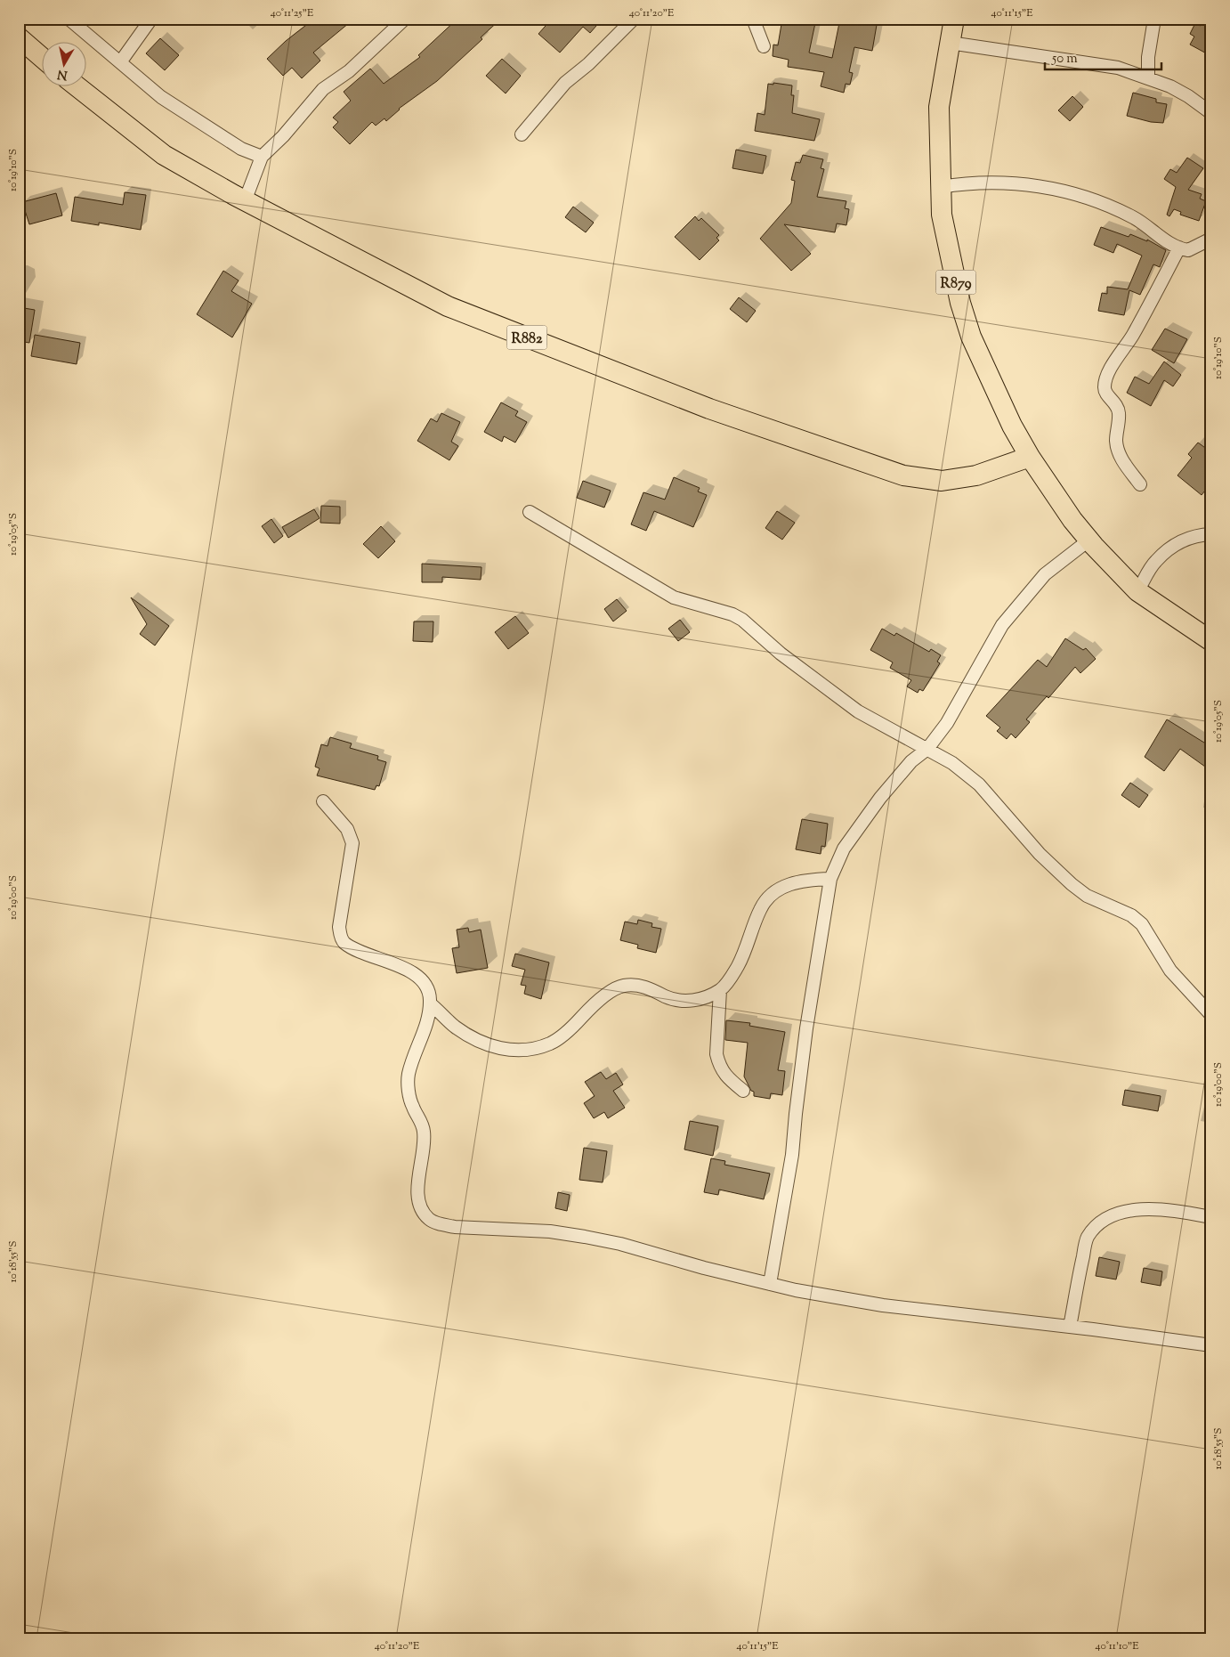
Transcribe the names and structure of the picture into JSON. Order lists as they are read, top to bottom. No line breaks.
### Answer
{"streets":{"main road":["R879","R882"]},"crossings":[["R879","R882"]],"scale_bar":"50 m","north":"bottom","coordinates":["40°11'25\"E","40°11'20\"E","40°11'15\"E","10°19'10\"S","10°19'05\"S","10°19'00\"S","10°18'55\"S","40°11'10\"E"]}
